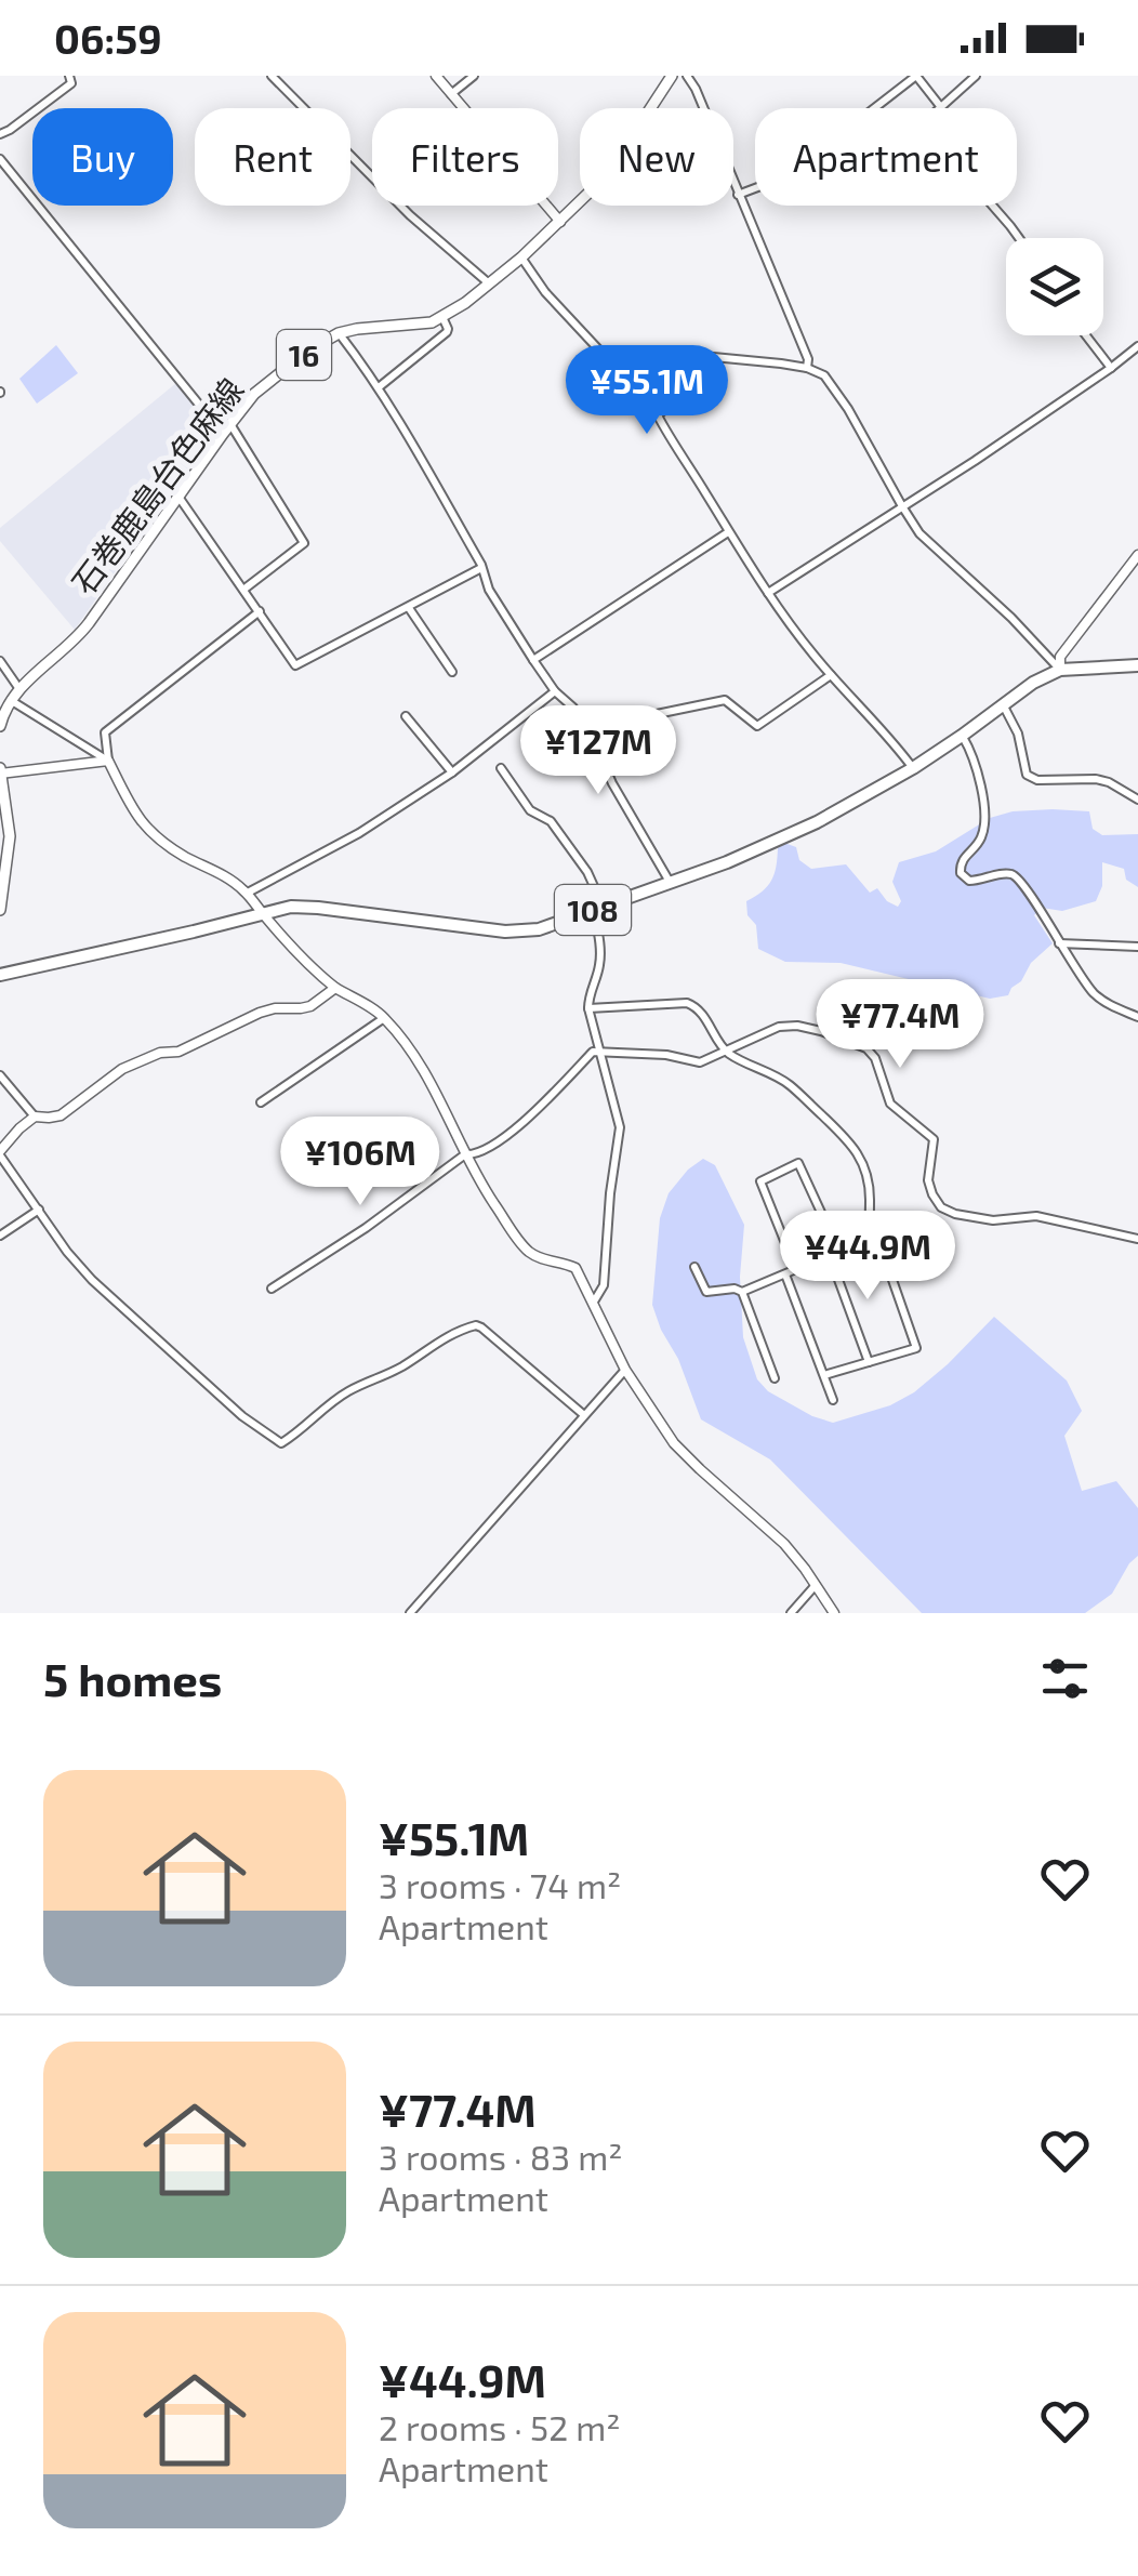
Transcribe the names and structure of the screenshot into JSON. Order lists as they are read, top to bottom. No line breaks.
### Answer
{"streets":{"highway":["108"],"main road":["16","石巻鹿島台色麻線"]},"page":{"status":"06:59","chip":["Buy","Rent","Filters","New","Apartment"],"price":["¥55.1M","¥127M","¥77.4M","¥106M","¥44.9M"],"heading":"5 homes","list":[{"name":"¥55.1M","note":"3 rooms · 74 m² · Apartment"},{"name":"¥77.4M","note":"3 rooms · 83 m² · Apartment"},{"name":"¥44.9M","note":"2 rooms · 52 m² · Apartment"}]}}
